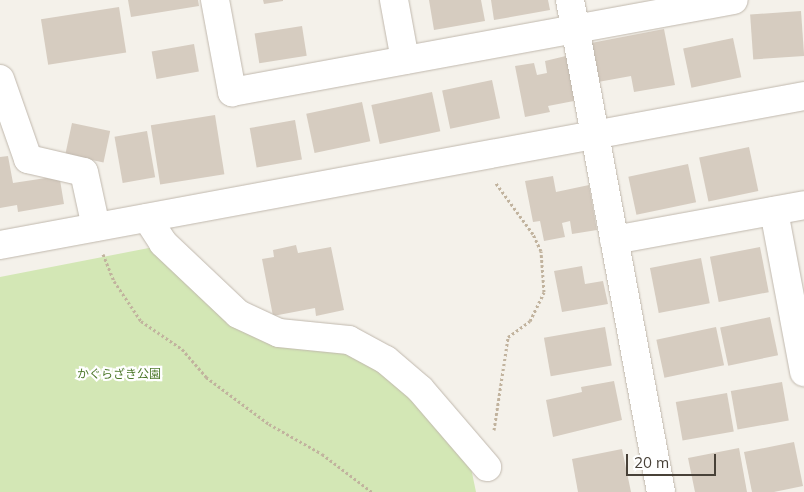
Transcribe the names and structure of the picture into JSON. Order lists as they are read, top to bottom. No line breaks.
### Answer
{"parks":["かぐらざき公園"],"scale_bar":"20 m"}
